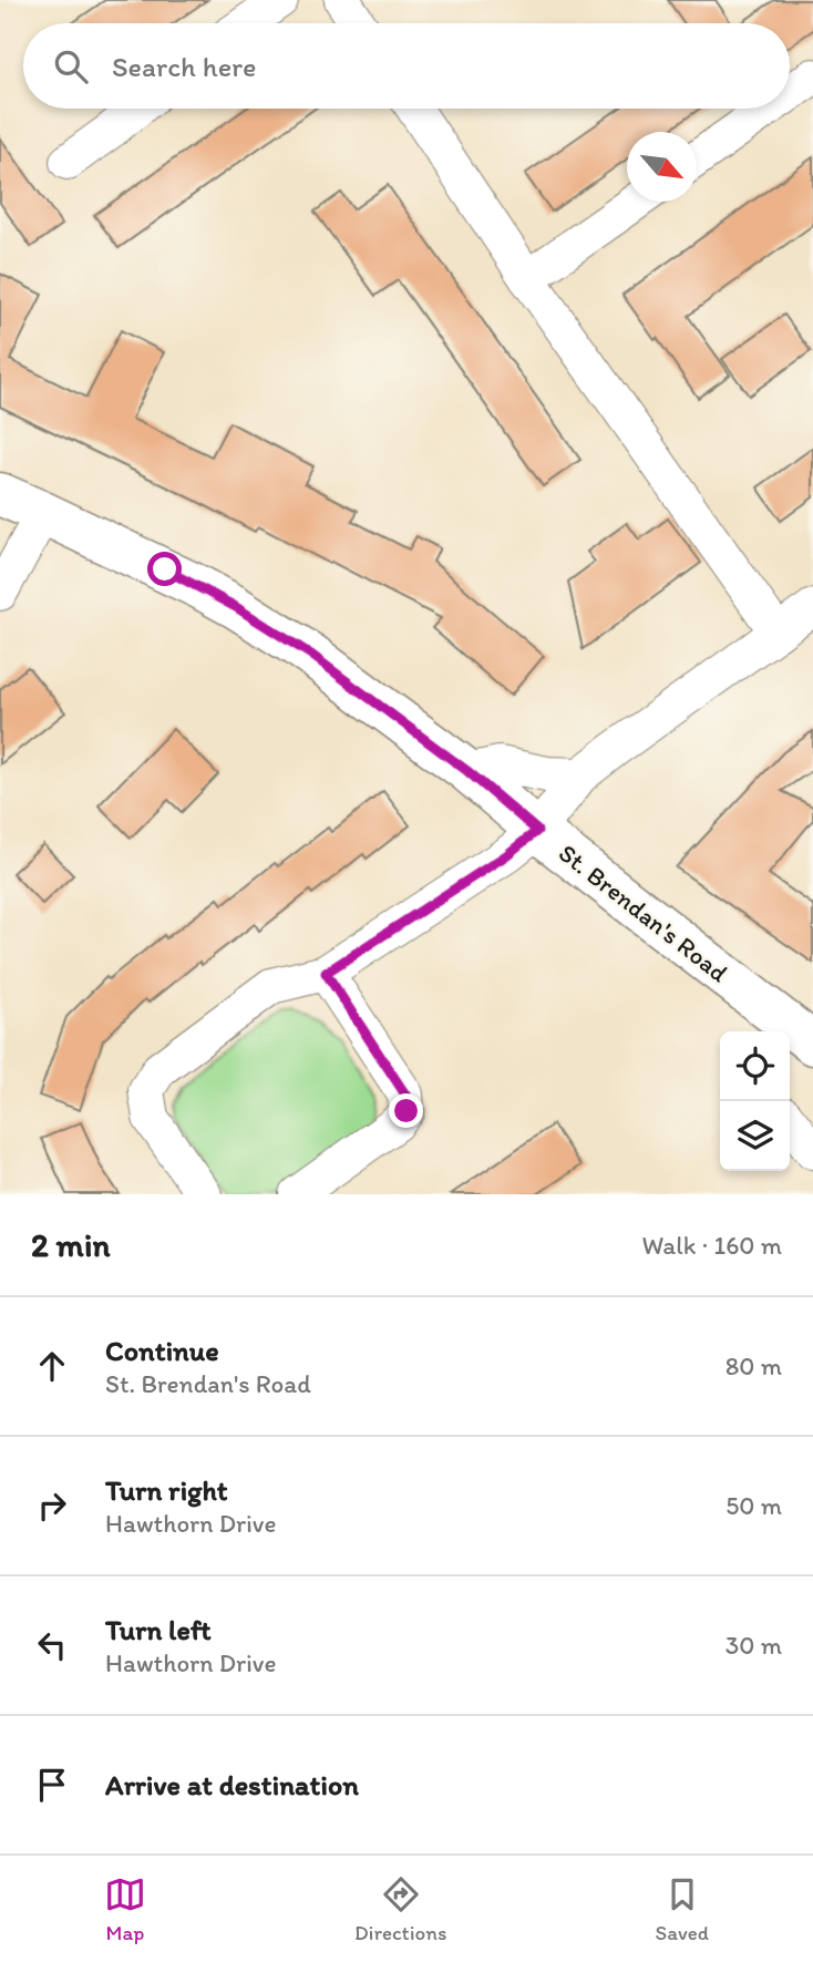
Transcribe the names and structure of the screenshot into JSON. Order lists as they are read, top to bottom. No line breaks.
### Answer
{"streets":{"main road":["St. Brendan's Road"]},"north":"bottom right","page":{"search":"Search here","heading":["2 min","Walk · 160 m"],"list":[["Continue","St. Brendan's Road","80 m"],["Turn right","Hawthorn Drive","50 m"],["Turn left","Hawthorn Drive","30 m"],"Arrive at destination"],"nav":["Map","Directions","Saved"]}}
